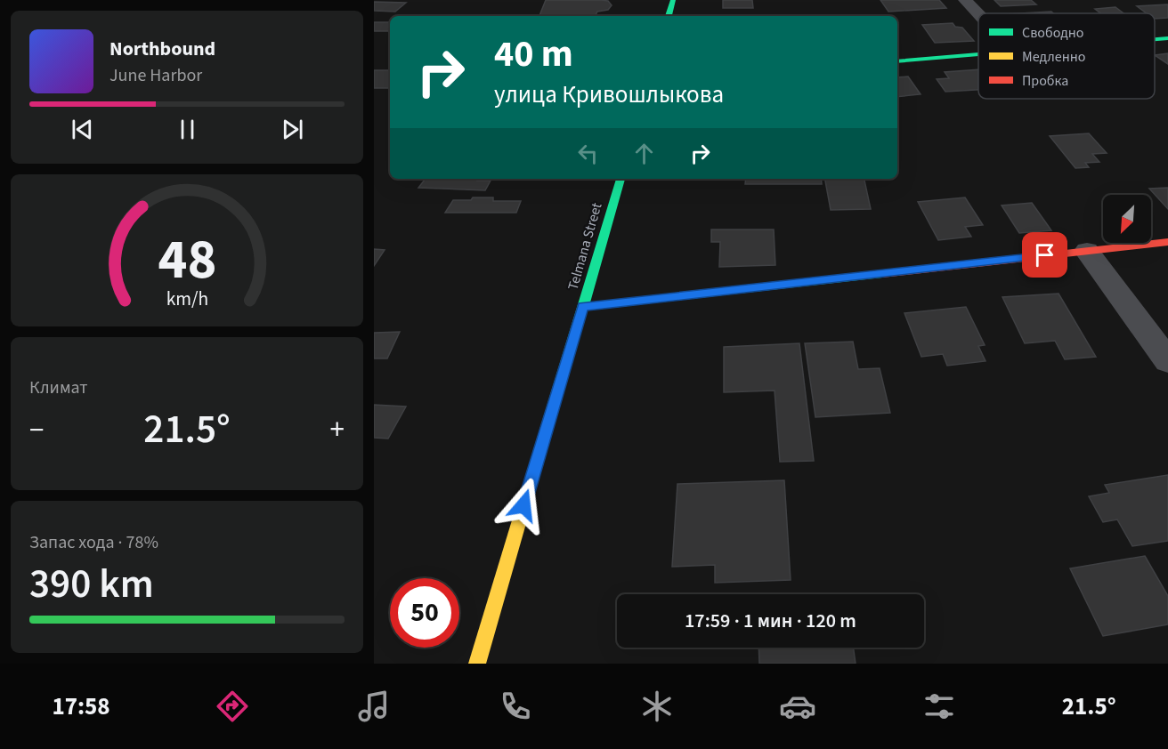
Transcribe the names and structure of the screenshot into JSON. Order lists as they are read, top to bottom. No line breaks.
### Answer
{"streets":{"street":["Telmana Street"]},"legend":["Свободно","Медленно","Пробка"],"north":"bottom left","page":{"turn":["40 m","улица Кривошлыкова"],"song":["Northbound","June Harbor"],"tile":["Климат",["Запас хода · 78%","390 km"]],"heat":["−","21.5°","+"],"limit":"50","trip":"17:59 · 1 мин · 120 m","tabs":["17:58","21.5°"],"gauge":["48","km/h"]}}
